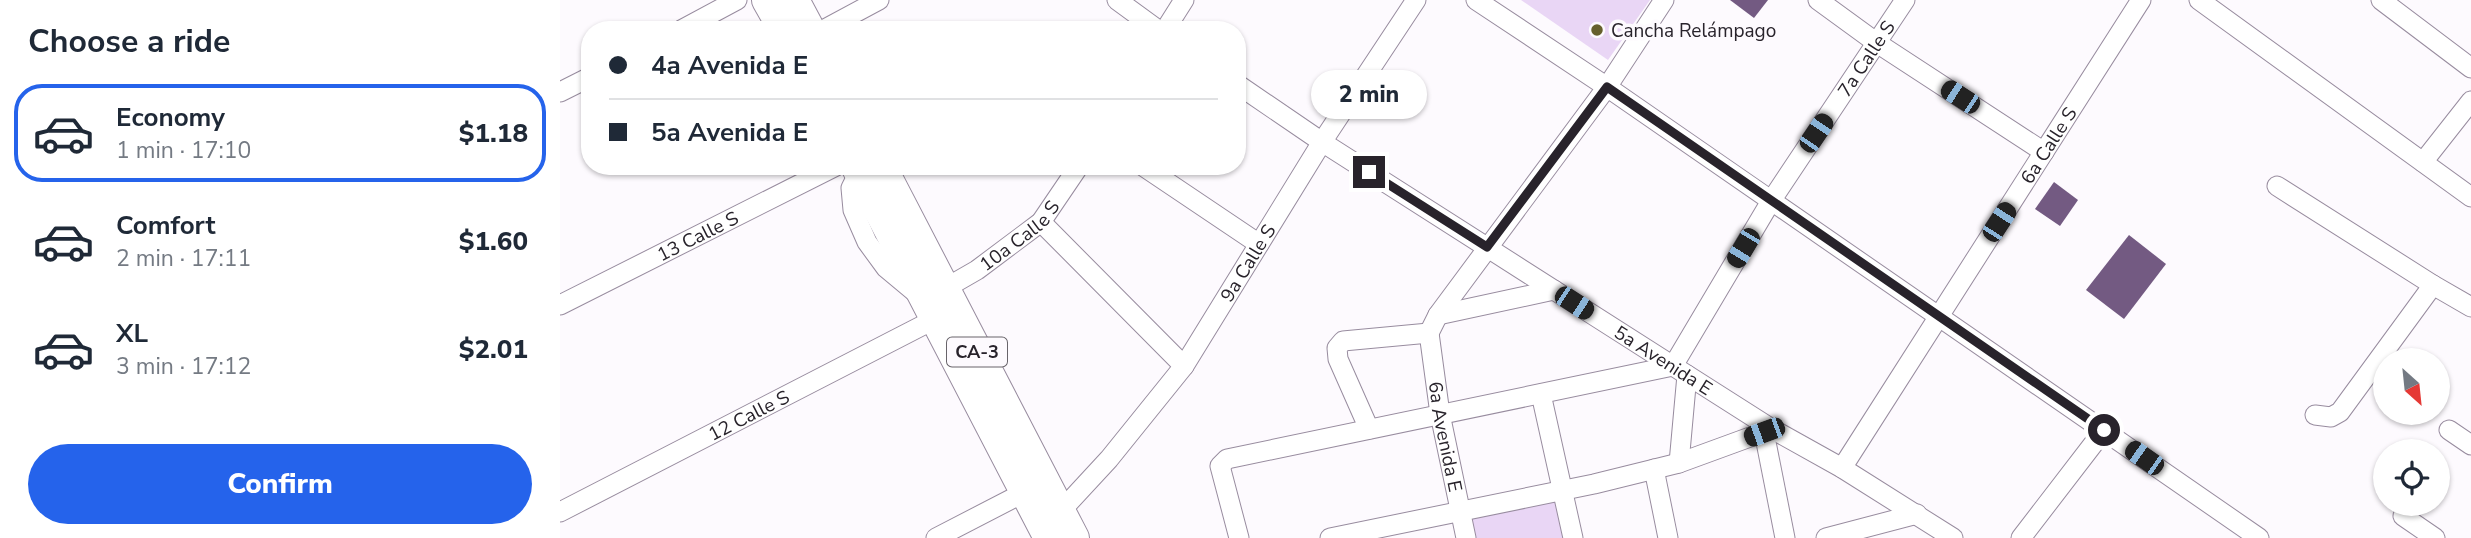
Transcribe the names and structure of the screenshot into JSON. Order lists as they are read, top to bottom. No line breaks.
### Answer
{"streets":{"highway":["CA-3"],"street":["7a Calle S","6a Calle S","10a Calle S","13 Calle S","9a Calle S","5a Avenida E","12 Calle S","6a Avenida E"]},"crossings":[["7a Calle S","5a Avenida E"],["6a Calle S","5a Avenida E"],["10a Calle S","CA-3"],["10a Calle S","12 Calle S"],["9a Calle S","CA-3"],["9a Calle S","5a Avenida E"],["CA-3","12 Calle S"]],"places":["Cancha Relámpago"],"north":"bottom right","page":{"heading":"Choose a ride","banner":["4a Avenida E","5a Avenida E"],"bubble":"2 min","list":[{"name":"Economy","note":"1 min · 17:10","value":"$1.18"},{"name":"Comfort","note":"2 min · 17:11","value":"$1.60"},{"name":"XL","note":"3 min · 17:12","value":"$2.01"}],"buttons":"Confirm"}}
